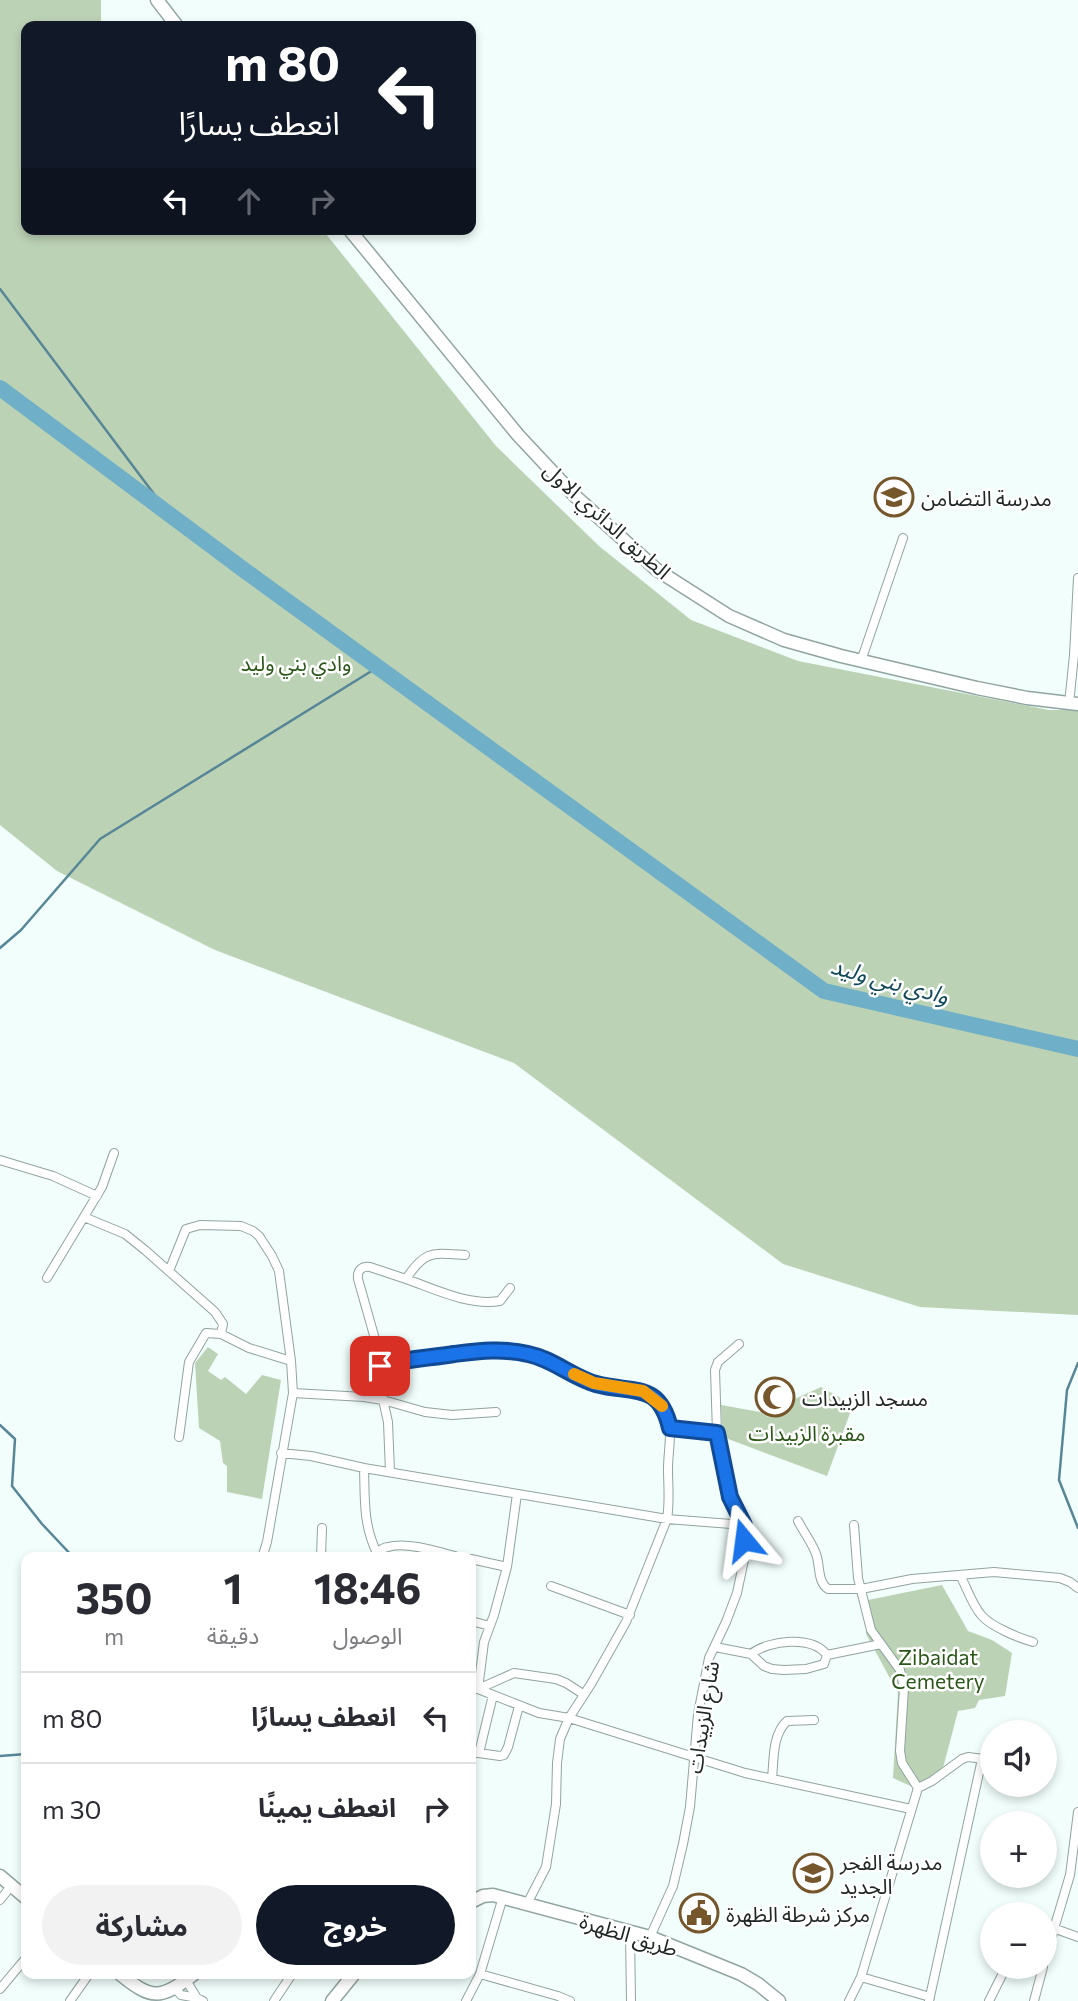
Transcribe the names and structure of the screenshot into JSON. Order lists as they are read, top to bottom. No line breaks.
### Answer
{"streets":{"main road":["الطريق الدائري الاول","طريق الظهرة"],"street":["شارع الزبيدات"]},"crossings":[["شارع الزبيدات","طريق الظهرة"]],"water":["وادي بني وليد"],"parks":["وادي بني وليد","مقبرة الزبيدات","Zibaidat Cemetery"],"places":{"school or university":["مدرسة التضامن","مدرسة الفجر الجديد"],"mosque":["مسجد الزبيدات"],"public building":["مركز شرطة الظهرة"]},"page":{"turn":["80 m","انعطف يسارًا"],"eta":["18:46","الوصول","1","دقيقة","350","m"],"list":[{"name":"انعطف يسارًا","value":"80 m"},{"name":"انعطف يمينًا","value":"30 m"}],"map_buttons":["+","−"],"buttons":["خروج","مشاركة"]}}
